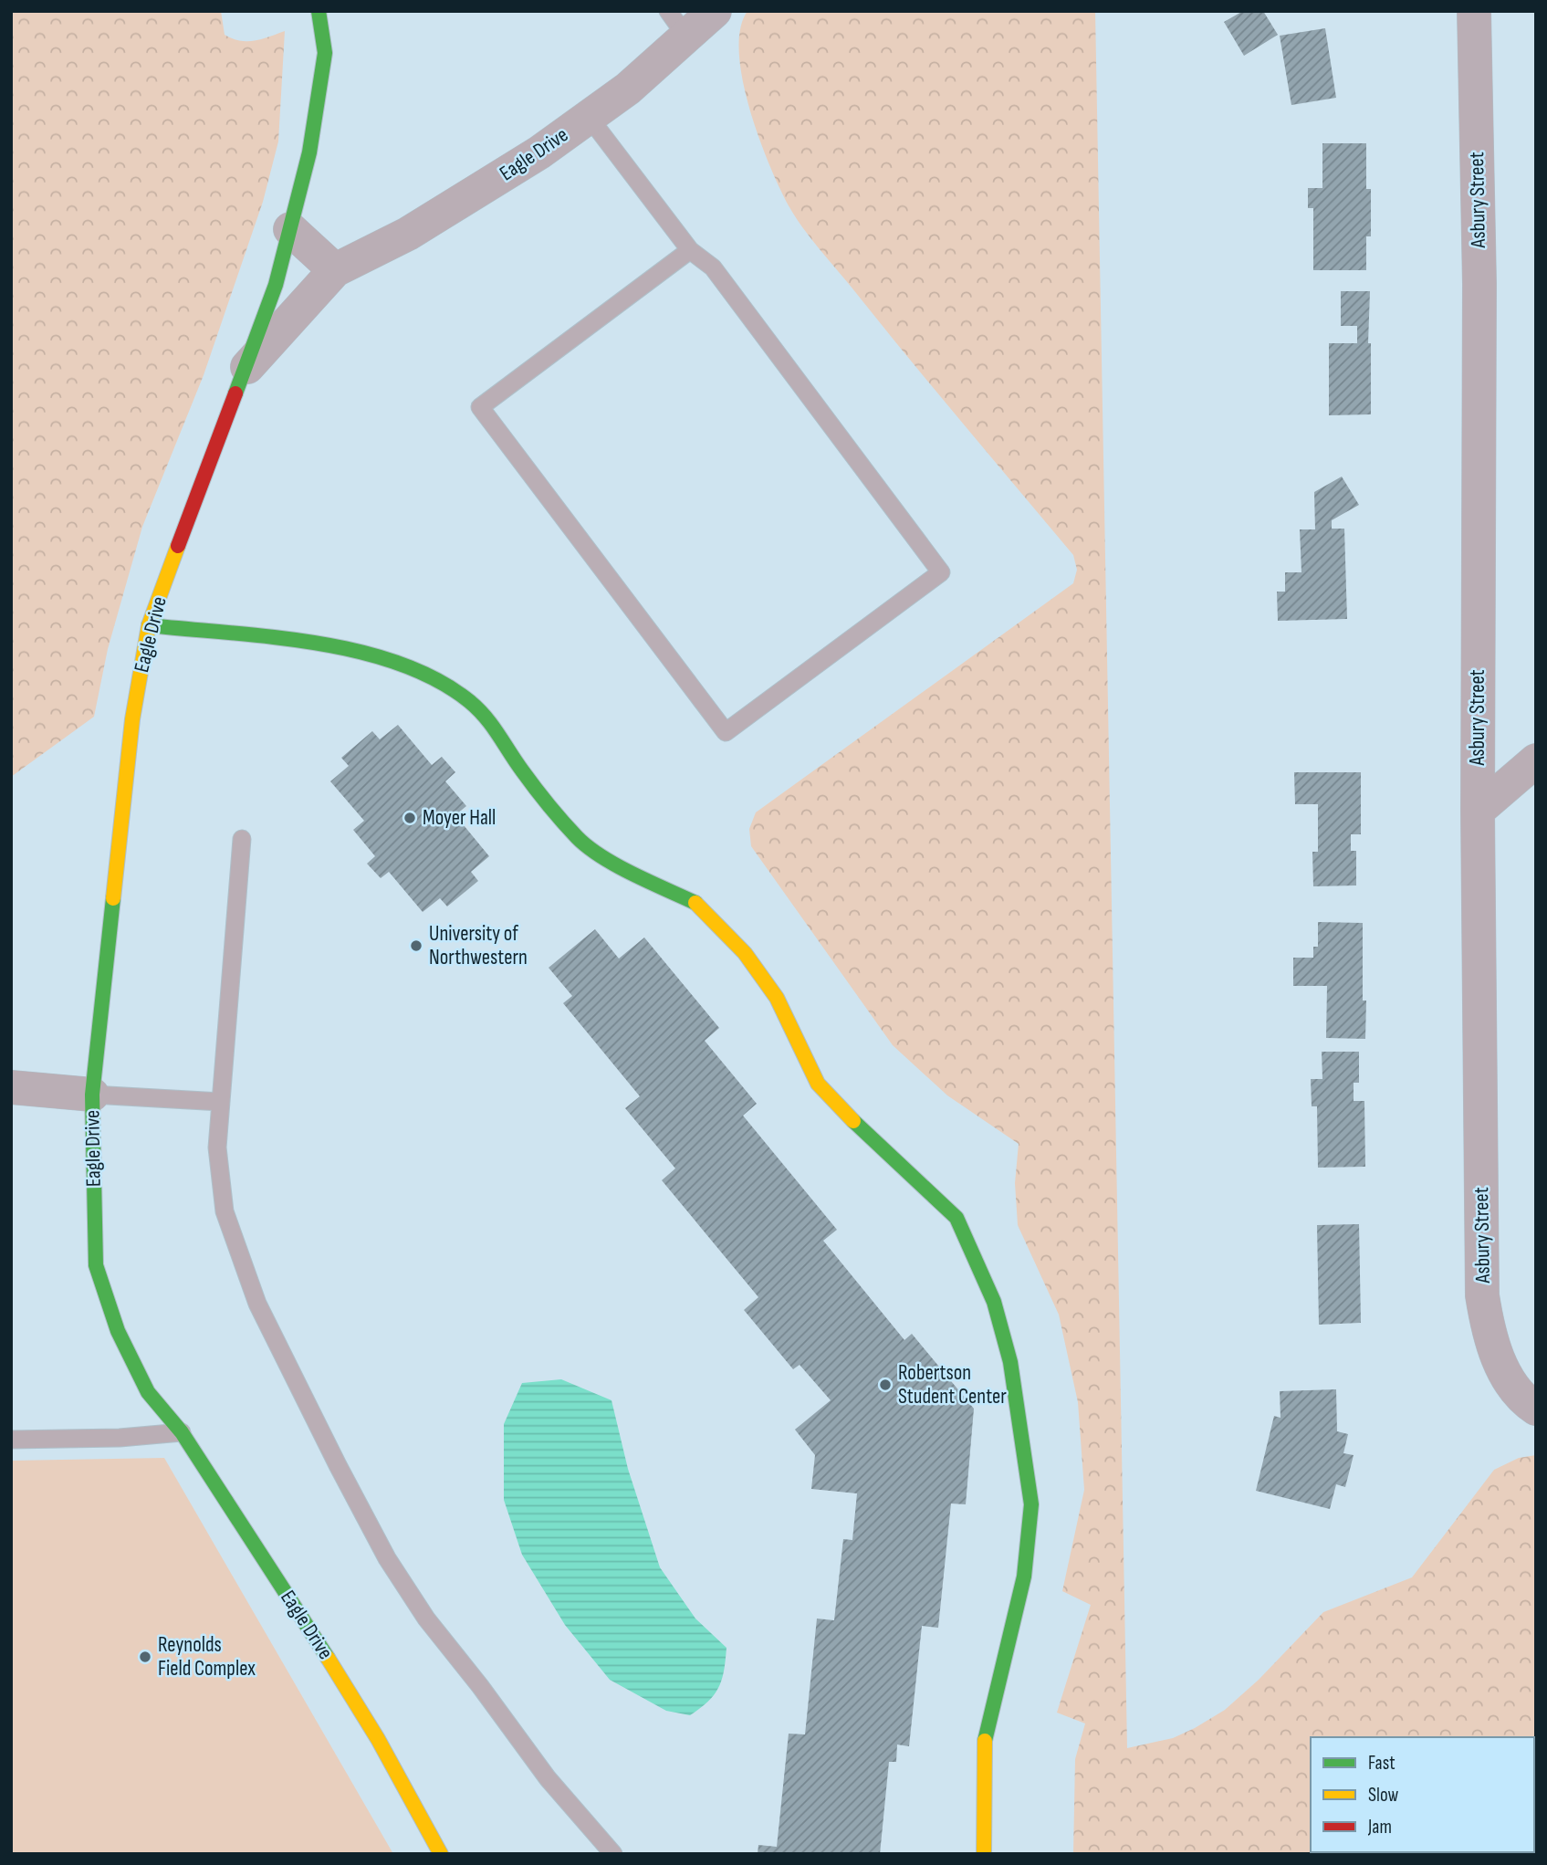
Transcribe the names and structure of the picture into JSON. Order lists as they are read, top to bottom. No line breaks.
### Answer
{"streets":{"street":["Eagle Drive","Asbury Street"]},"places":["Moyer Hall","University of Northwestern","Robertson Student Center","Reynolds Field Complex"],"legend":["Fast","Slow","Jam"]}
